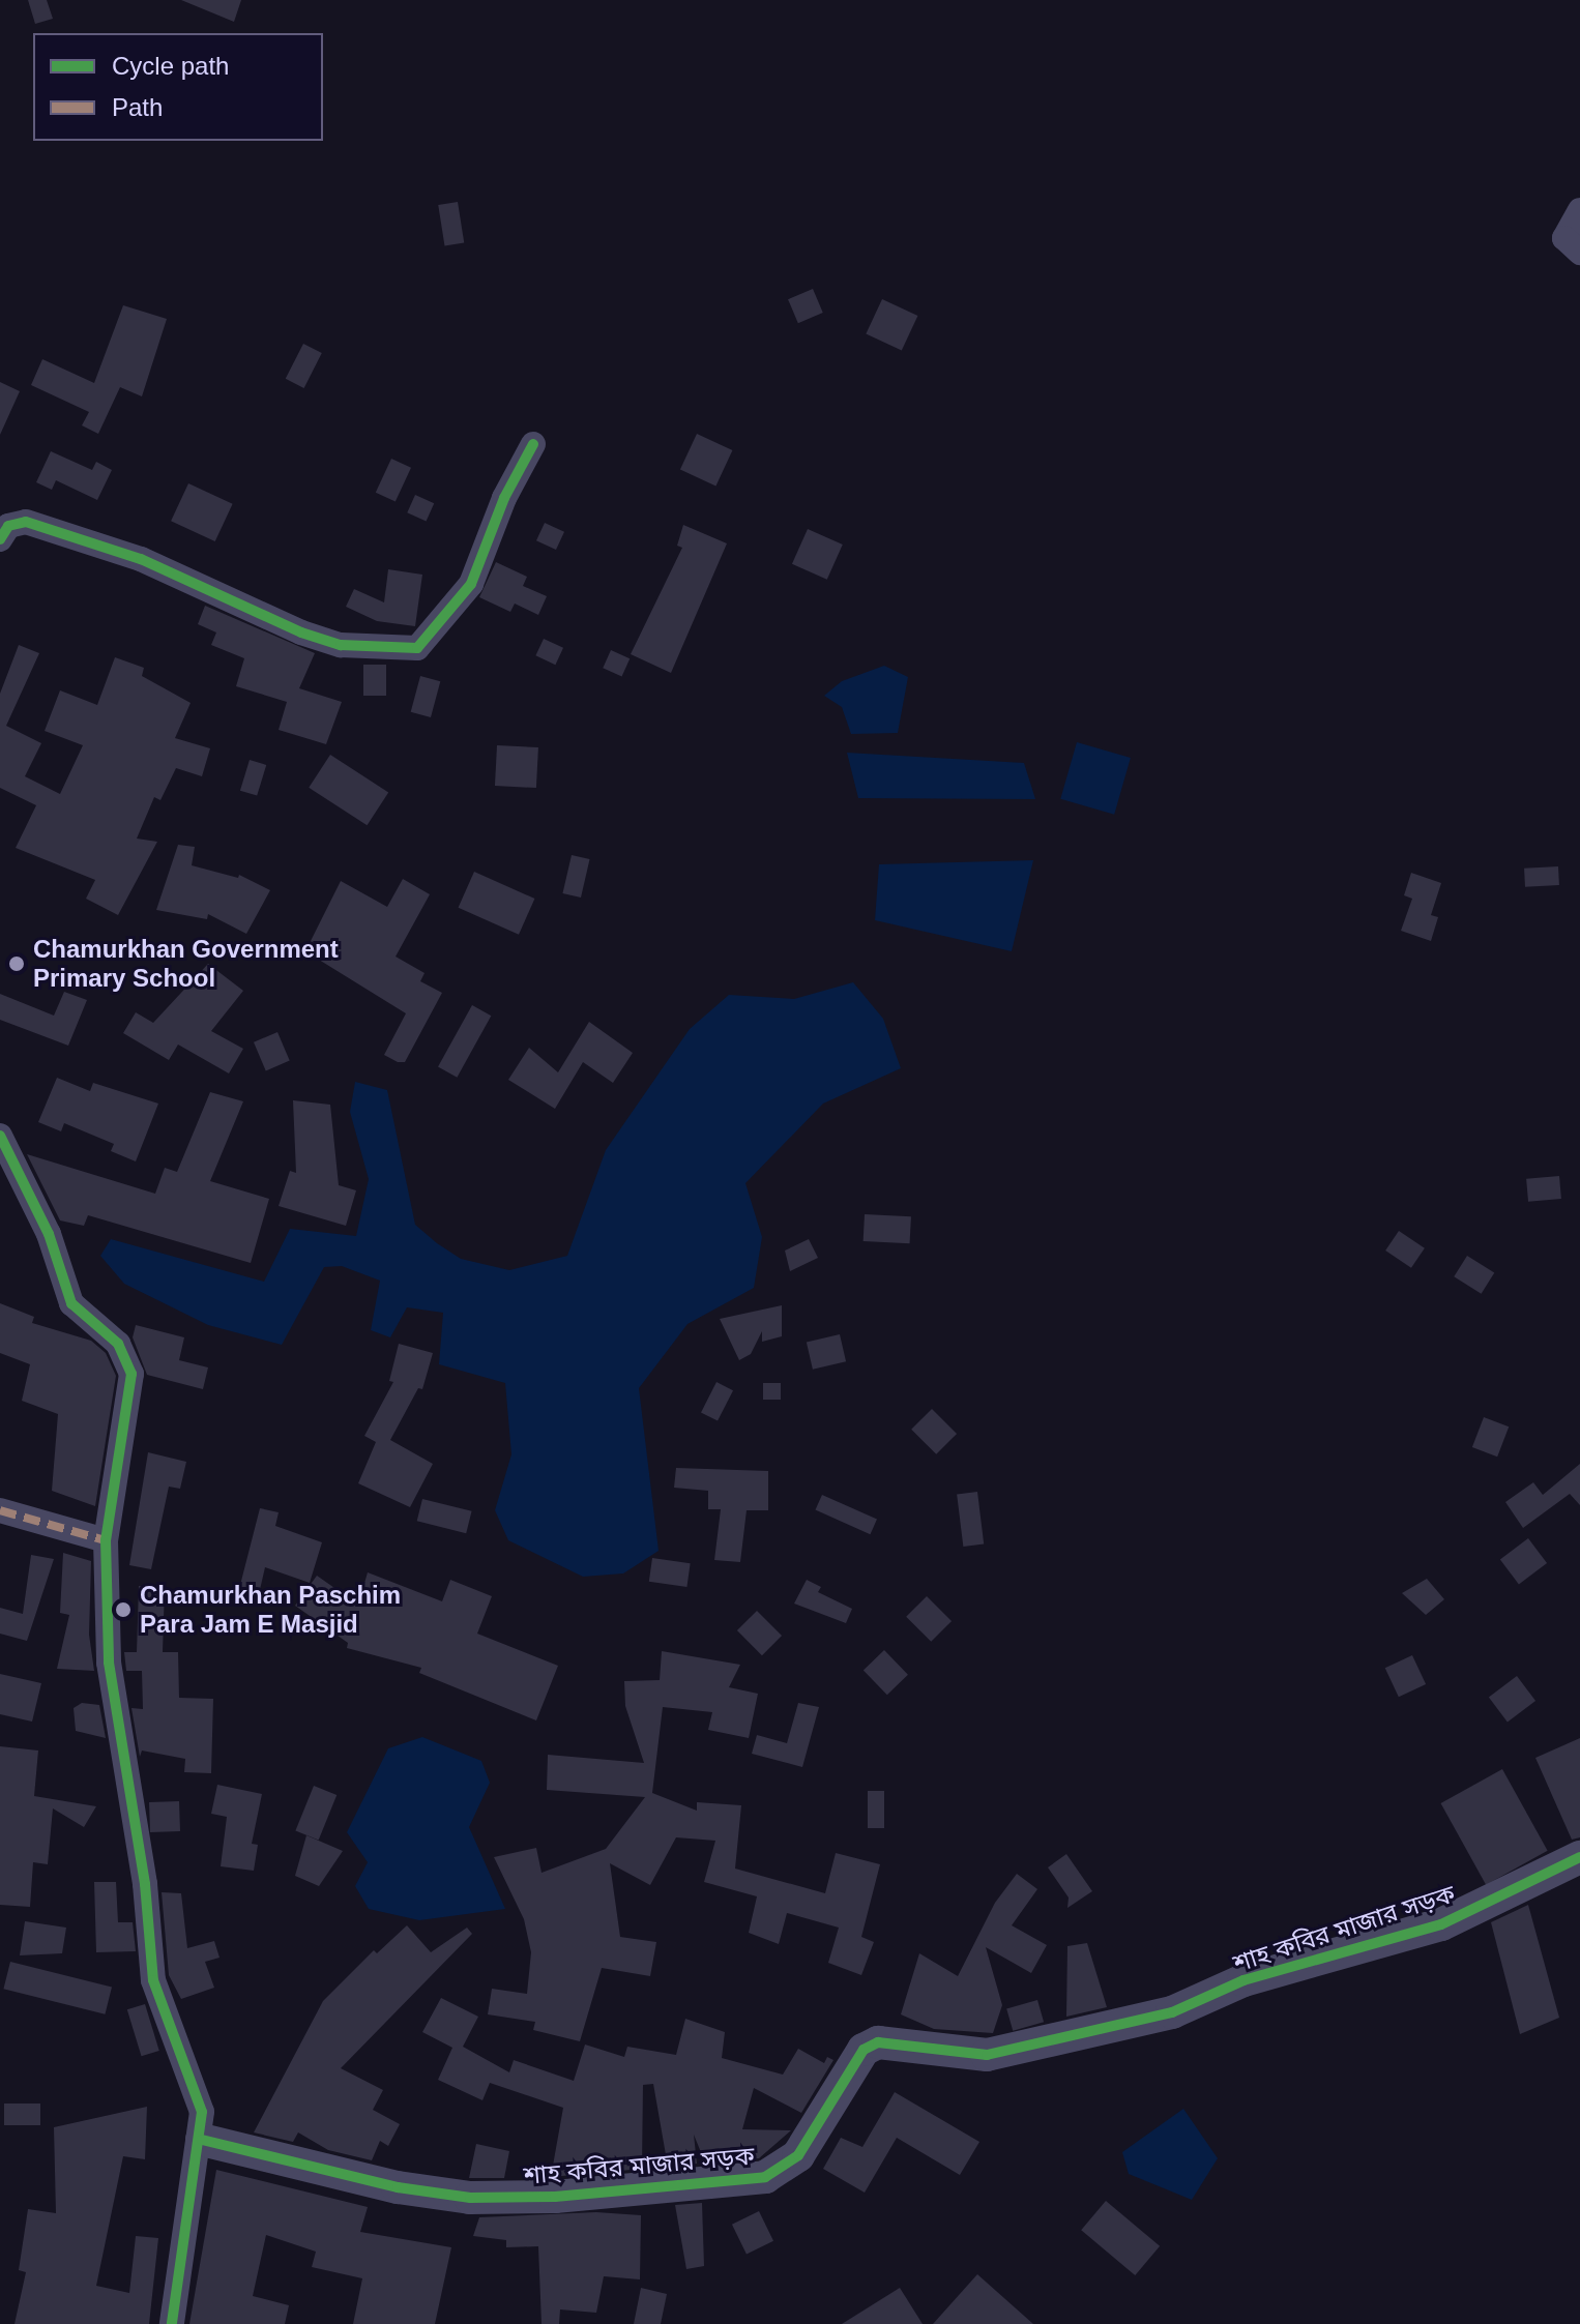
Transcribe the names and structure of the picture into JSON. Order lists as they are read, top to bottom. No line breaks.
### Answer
{"streets":{"street":["শাহ কবির মাজার সড়ক"]},"places":["Chamurkhan Government Primary School","Chamurkhan Paschim Para Jam E Masjid"],"legend":["Cycle path","Path"]}
